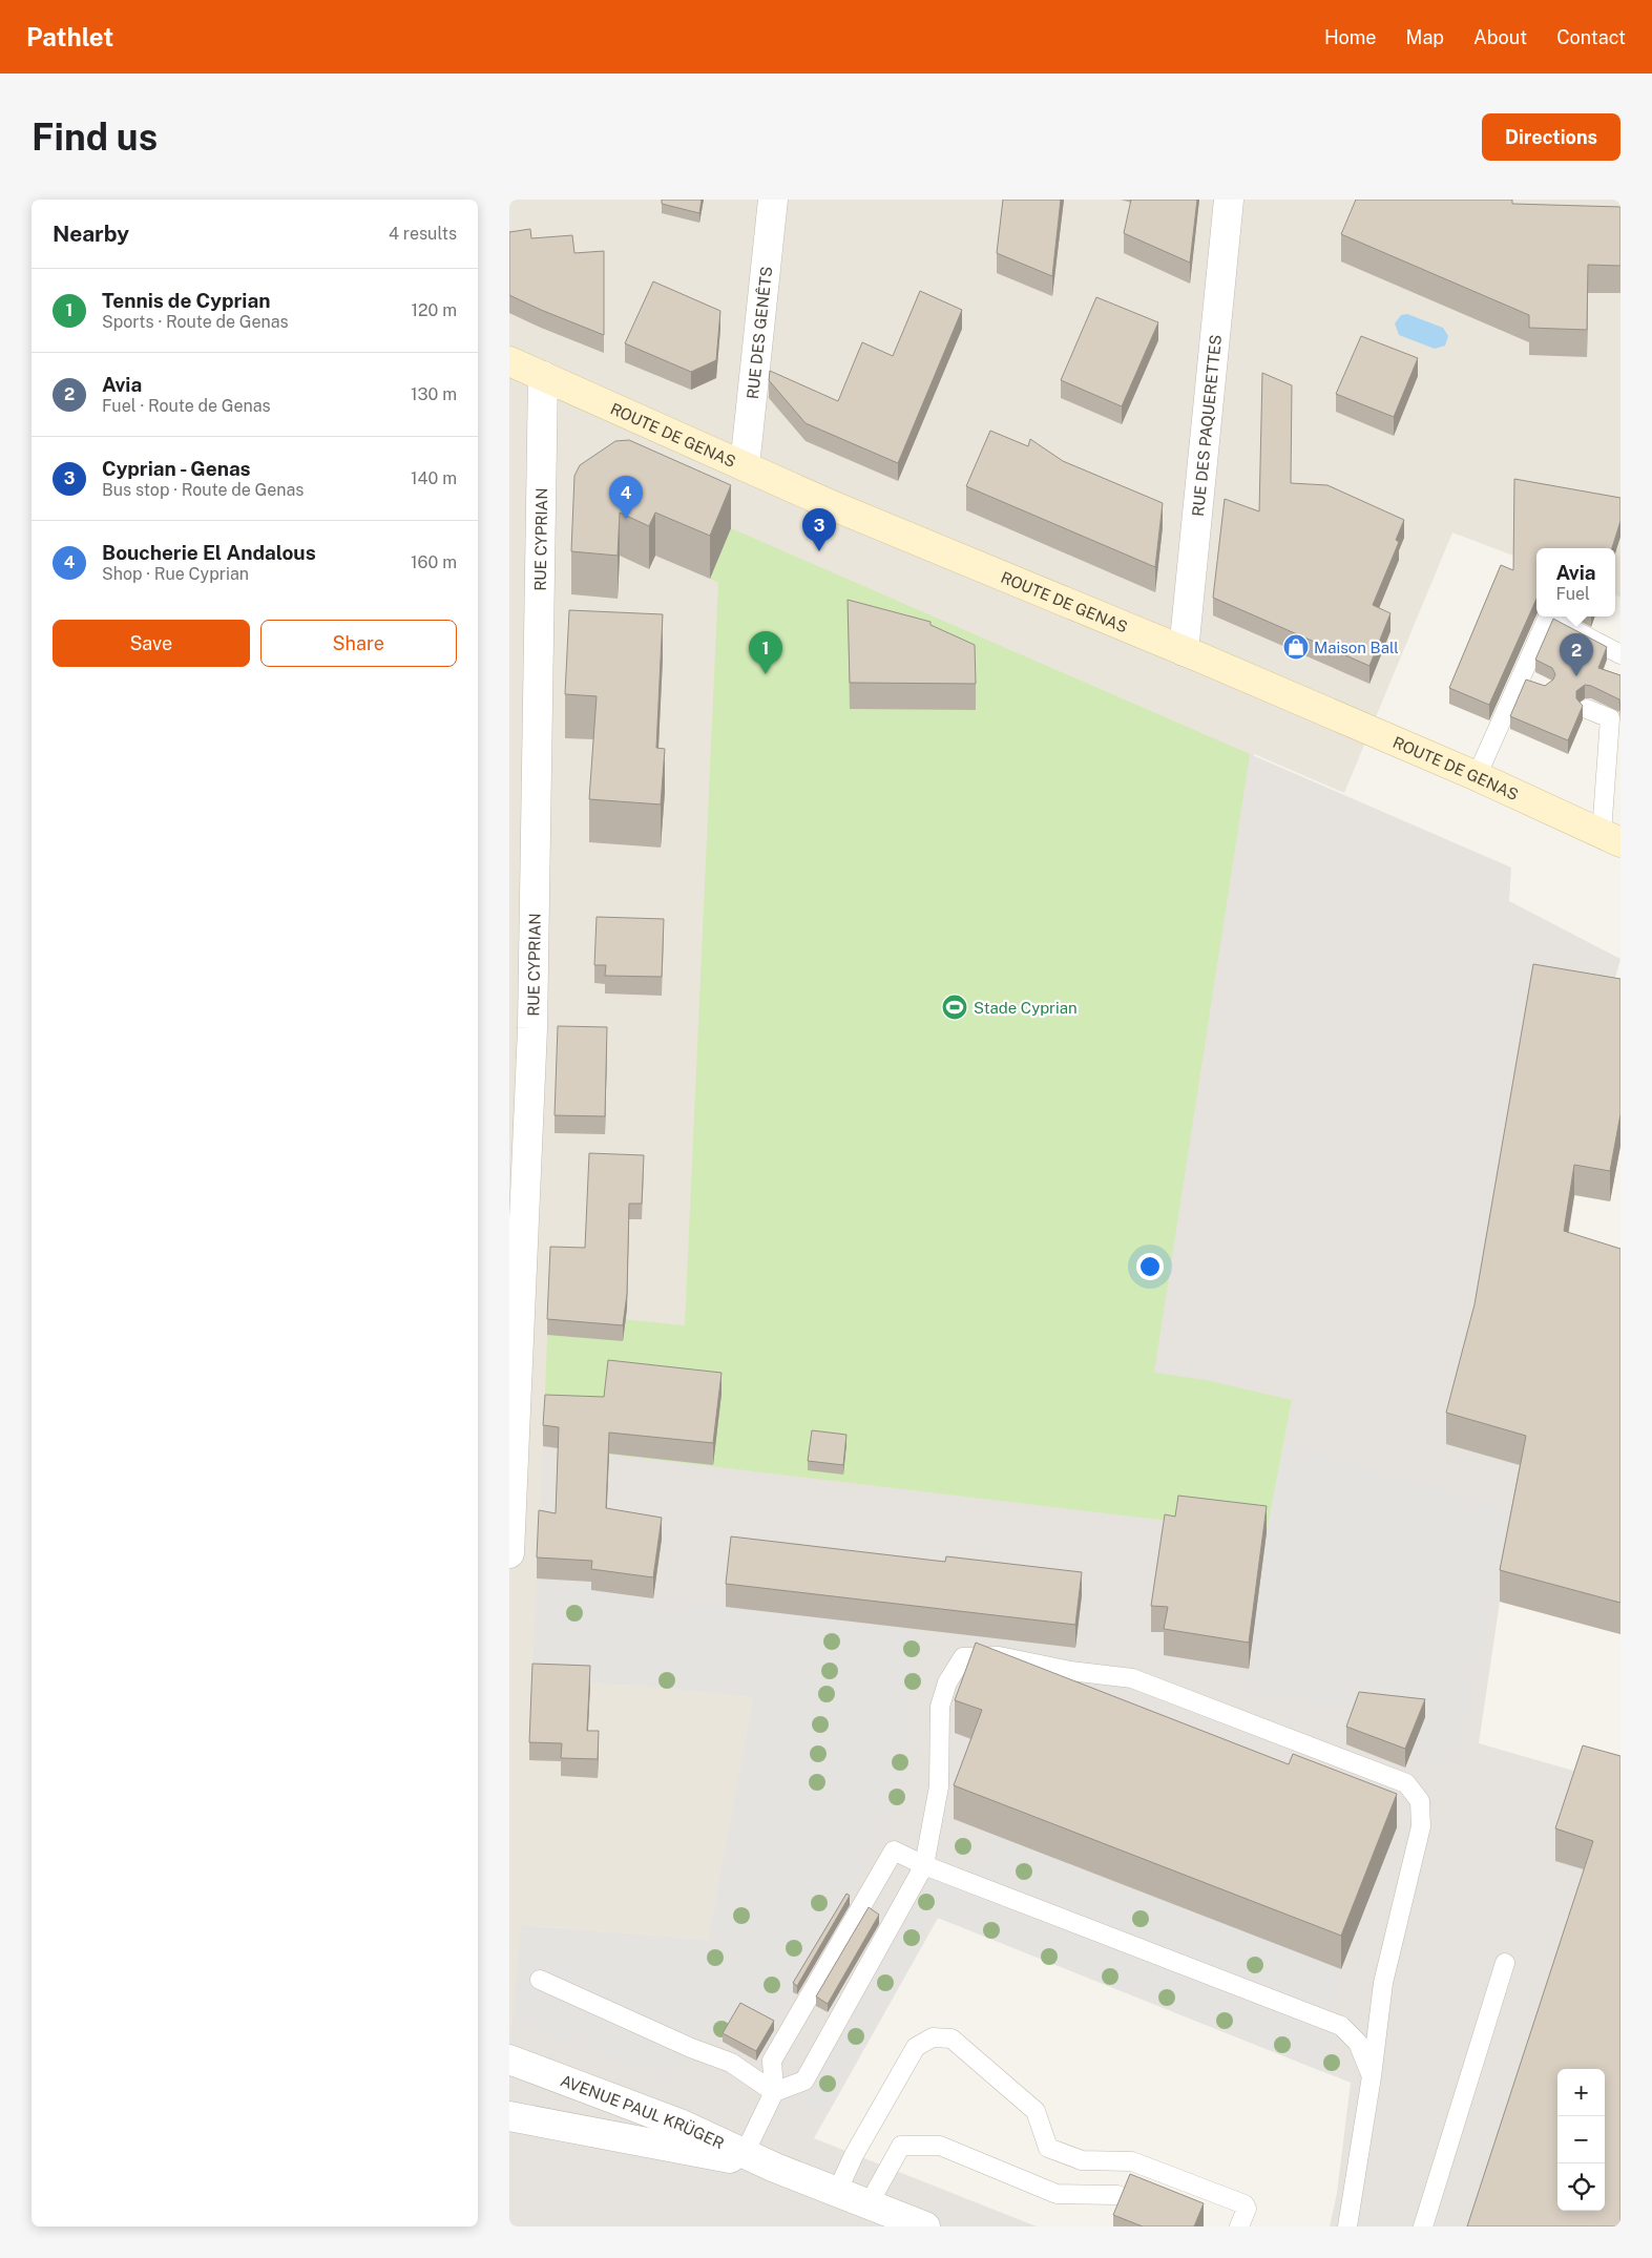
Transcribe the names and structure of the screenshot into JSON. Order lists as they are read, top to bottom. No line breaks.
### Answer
{"streets":{"main road":["ROUTE DE GENAS"],"street":["RUE DES GENÊTS","RUE DES PAQUERETTES","RUE CYPRIAN","AVENUE PAUL KRÜGER"]},"crossings":[["RUE DES GENÊTS","ROUTE DE GENAS"],["RUE DES PAQUERETTES","ROUTE DE GENAS"],["ROUTE DE GENAS","RUE CYPRIAN"]],"places":{"shop":["Maison Ball"],"sports":["Stade Cyprian"]},"page":{"header":"Pathlet","nav":["Home","Map","About","Contact"],"buttons":["Directions",["Save","Share"]],"title":"Find us","heading":["Nearby","4 results"],"list":[{"mark":"1","name":"Tennis de Cyprian","note":"Sports · Route de Genas","value":"120 m"},{"mark":"2","name":"Avia","note":"Fuel · Route de Genas","value":"130 m"},{"mark":"3","name":"Cyprian - Genas","note":"Bus stop · Route de Genas","value":"140 m"},{"mark":"4","name":"Boucherie El Andalous","note":"Shop · Rue Cyprian","value":"160 m"}],"pins":["4","3","1","2"],"popup":["Avia","Fuel"],"map_buttons":["+","−"]}}
